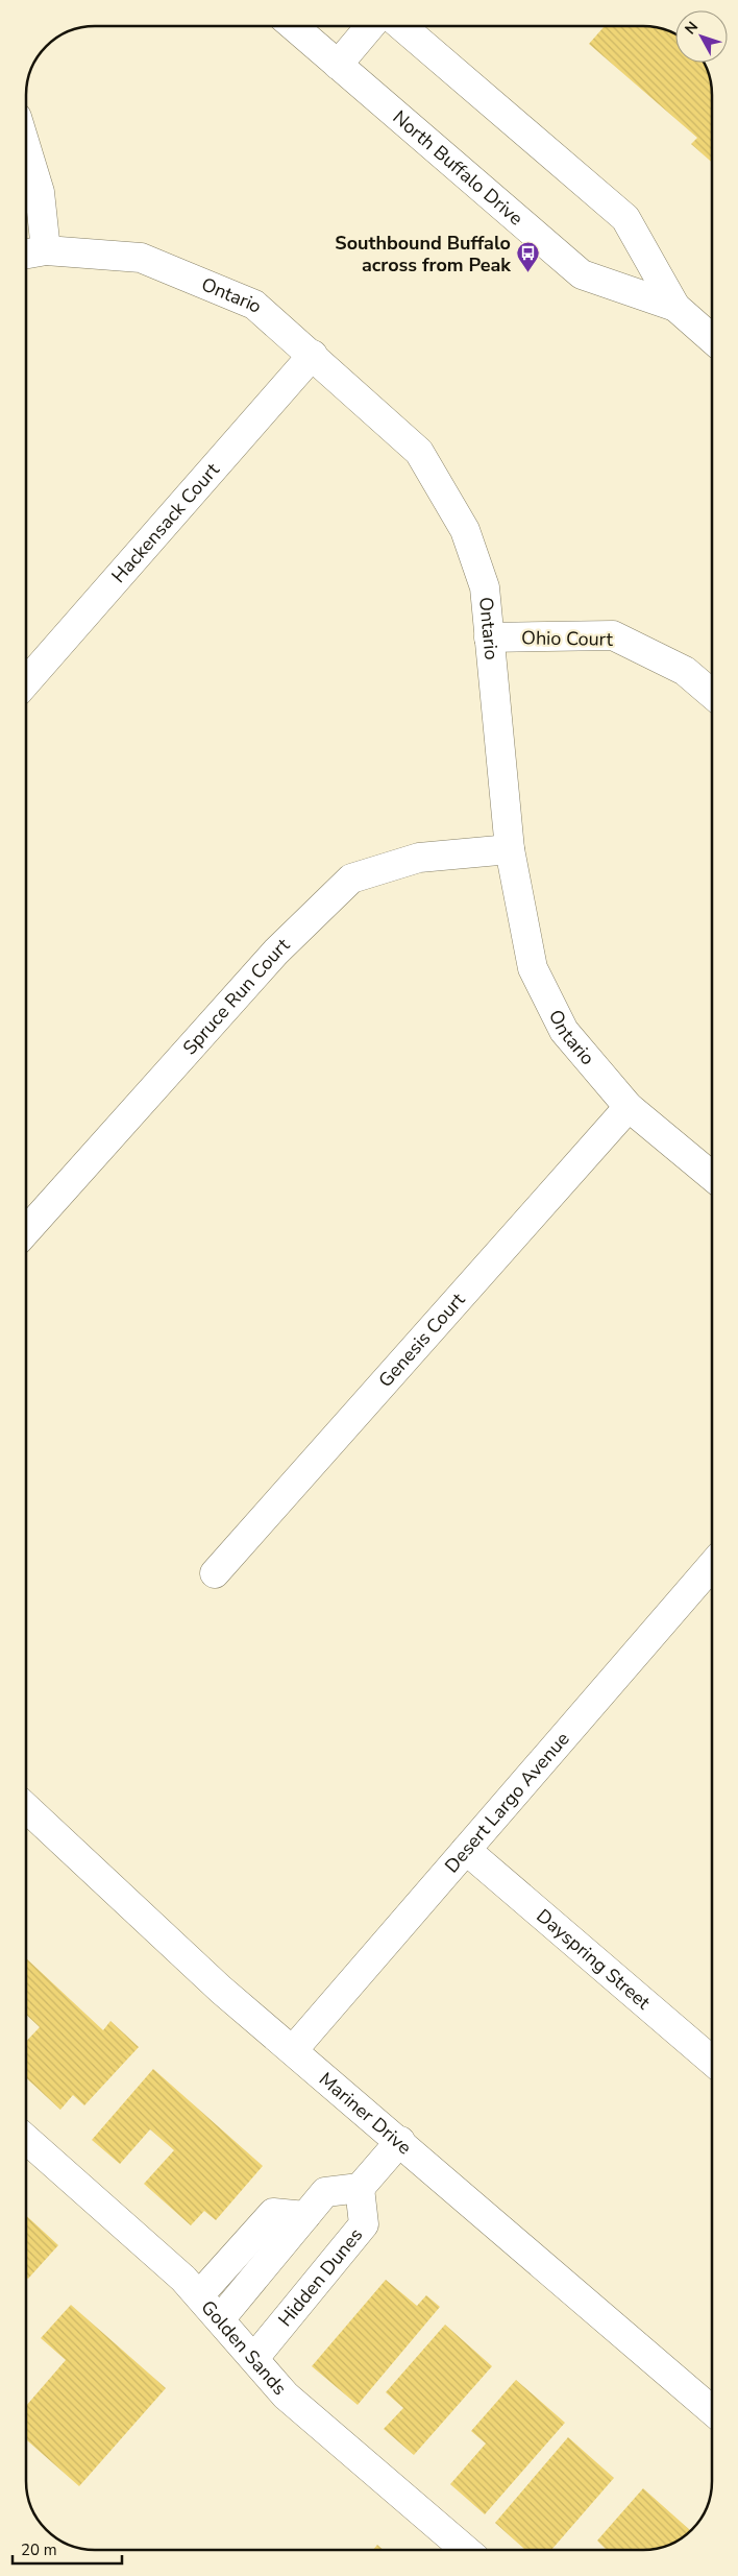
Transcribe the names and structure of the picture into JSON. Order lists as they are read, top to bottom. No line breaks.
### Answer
{"streets":{"street":["North Buffalo Drive","Ontario","Hackensack Court","Ohio Court","Spruce Run Court","Genesis Court","Desert Largo Avenue","Dayspring Street","Mariner Drive","Hidden Dunes","Golden Sands"]},"crossings":[["Ontario","Hackensack Court"],["Ontario","Ohio Court"],["Ontario","Spruce Run Court"],["Ontario","Genesis Court"],["Desert Largo Avenue","Dayspring Street"],["Desert Largo Avenue","Mariner Drive"],["Hidden Dunes","Golden Sands"]],"places":{"bus stop":["Southbound Buffalo across from Peak"]},"scale_bar":"20 m","north":"top left"}
